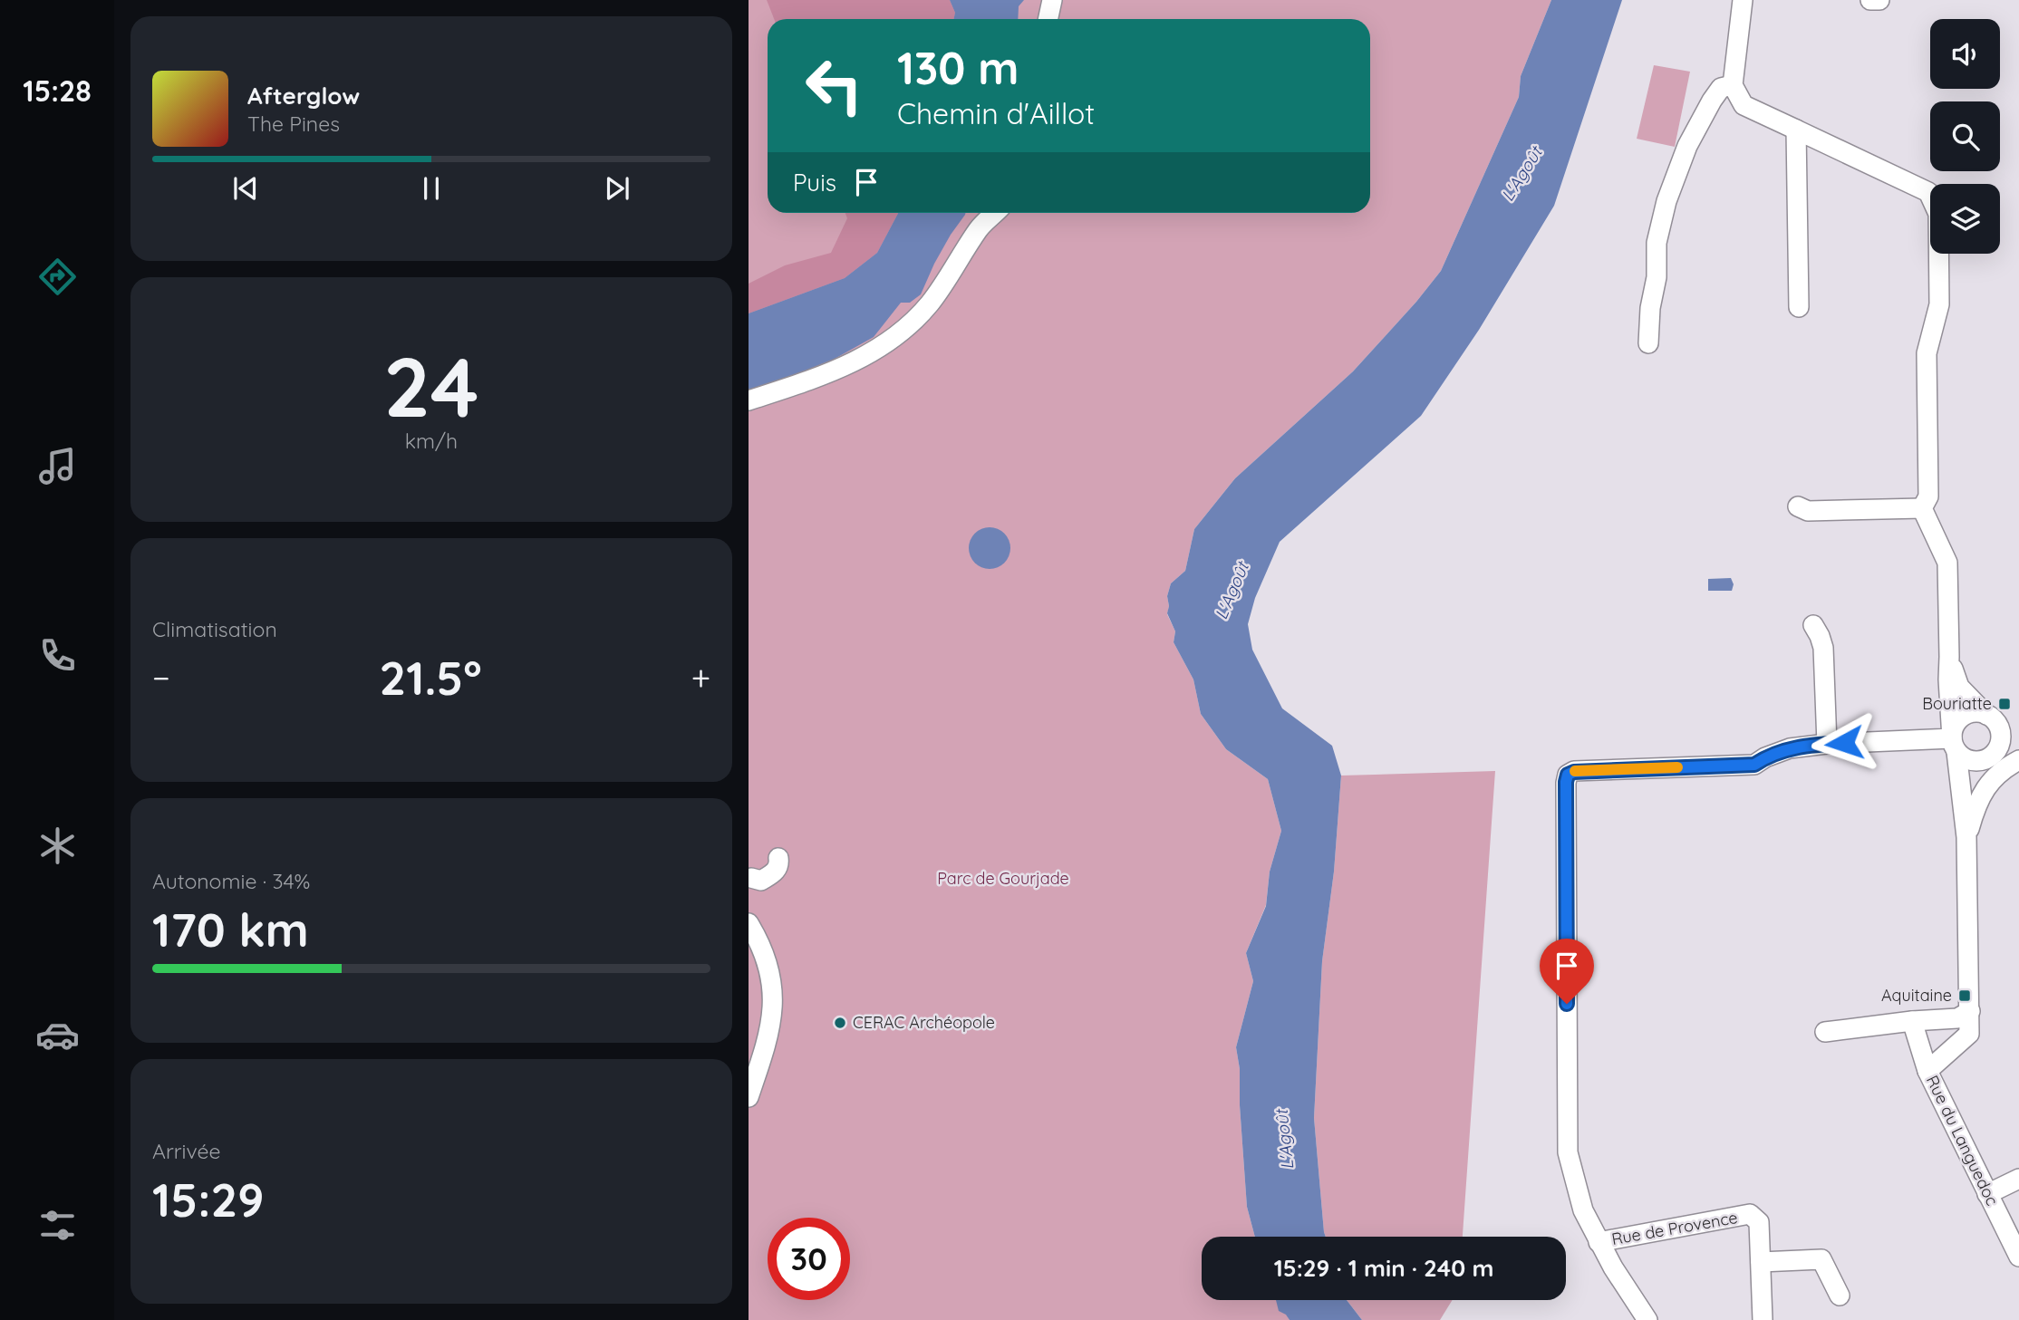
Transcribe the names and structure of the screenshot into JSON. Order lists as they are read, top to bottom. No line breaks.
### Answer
{"streets":{"street":["Rue du Languedoc","Rue de Provence"]},"water":["L'Agoût"],"parks":["Parc de Gourjade"],"places":{"transit":["Bouriatte","Aquitaine"],"other":["CERAC Archéopole"]},"page":{"tabs":"15:28","turn":["130 m","Chemin d'Aillot"],"song":["Afterglow","The Pines"],"then":"Puis","tile":[["24","km/h"],"Climatisation",["Autonomie · 34%","170 km"],["Arrivée","15:29"]],"heat":["−","21.5°","+"],"limit":"30","trip":"15:29 · 1 min · 240 m"}}
